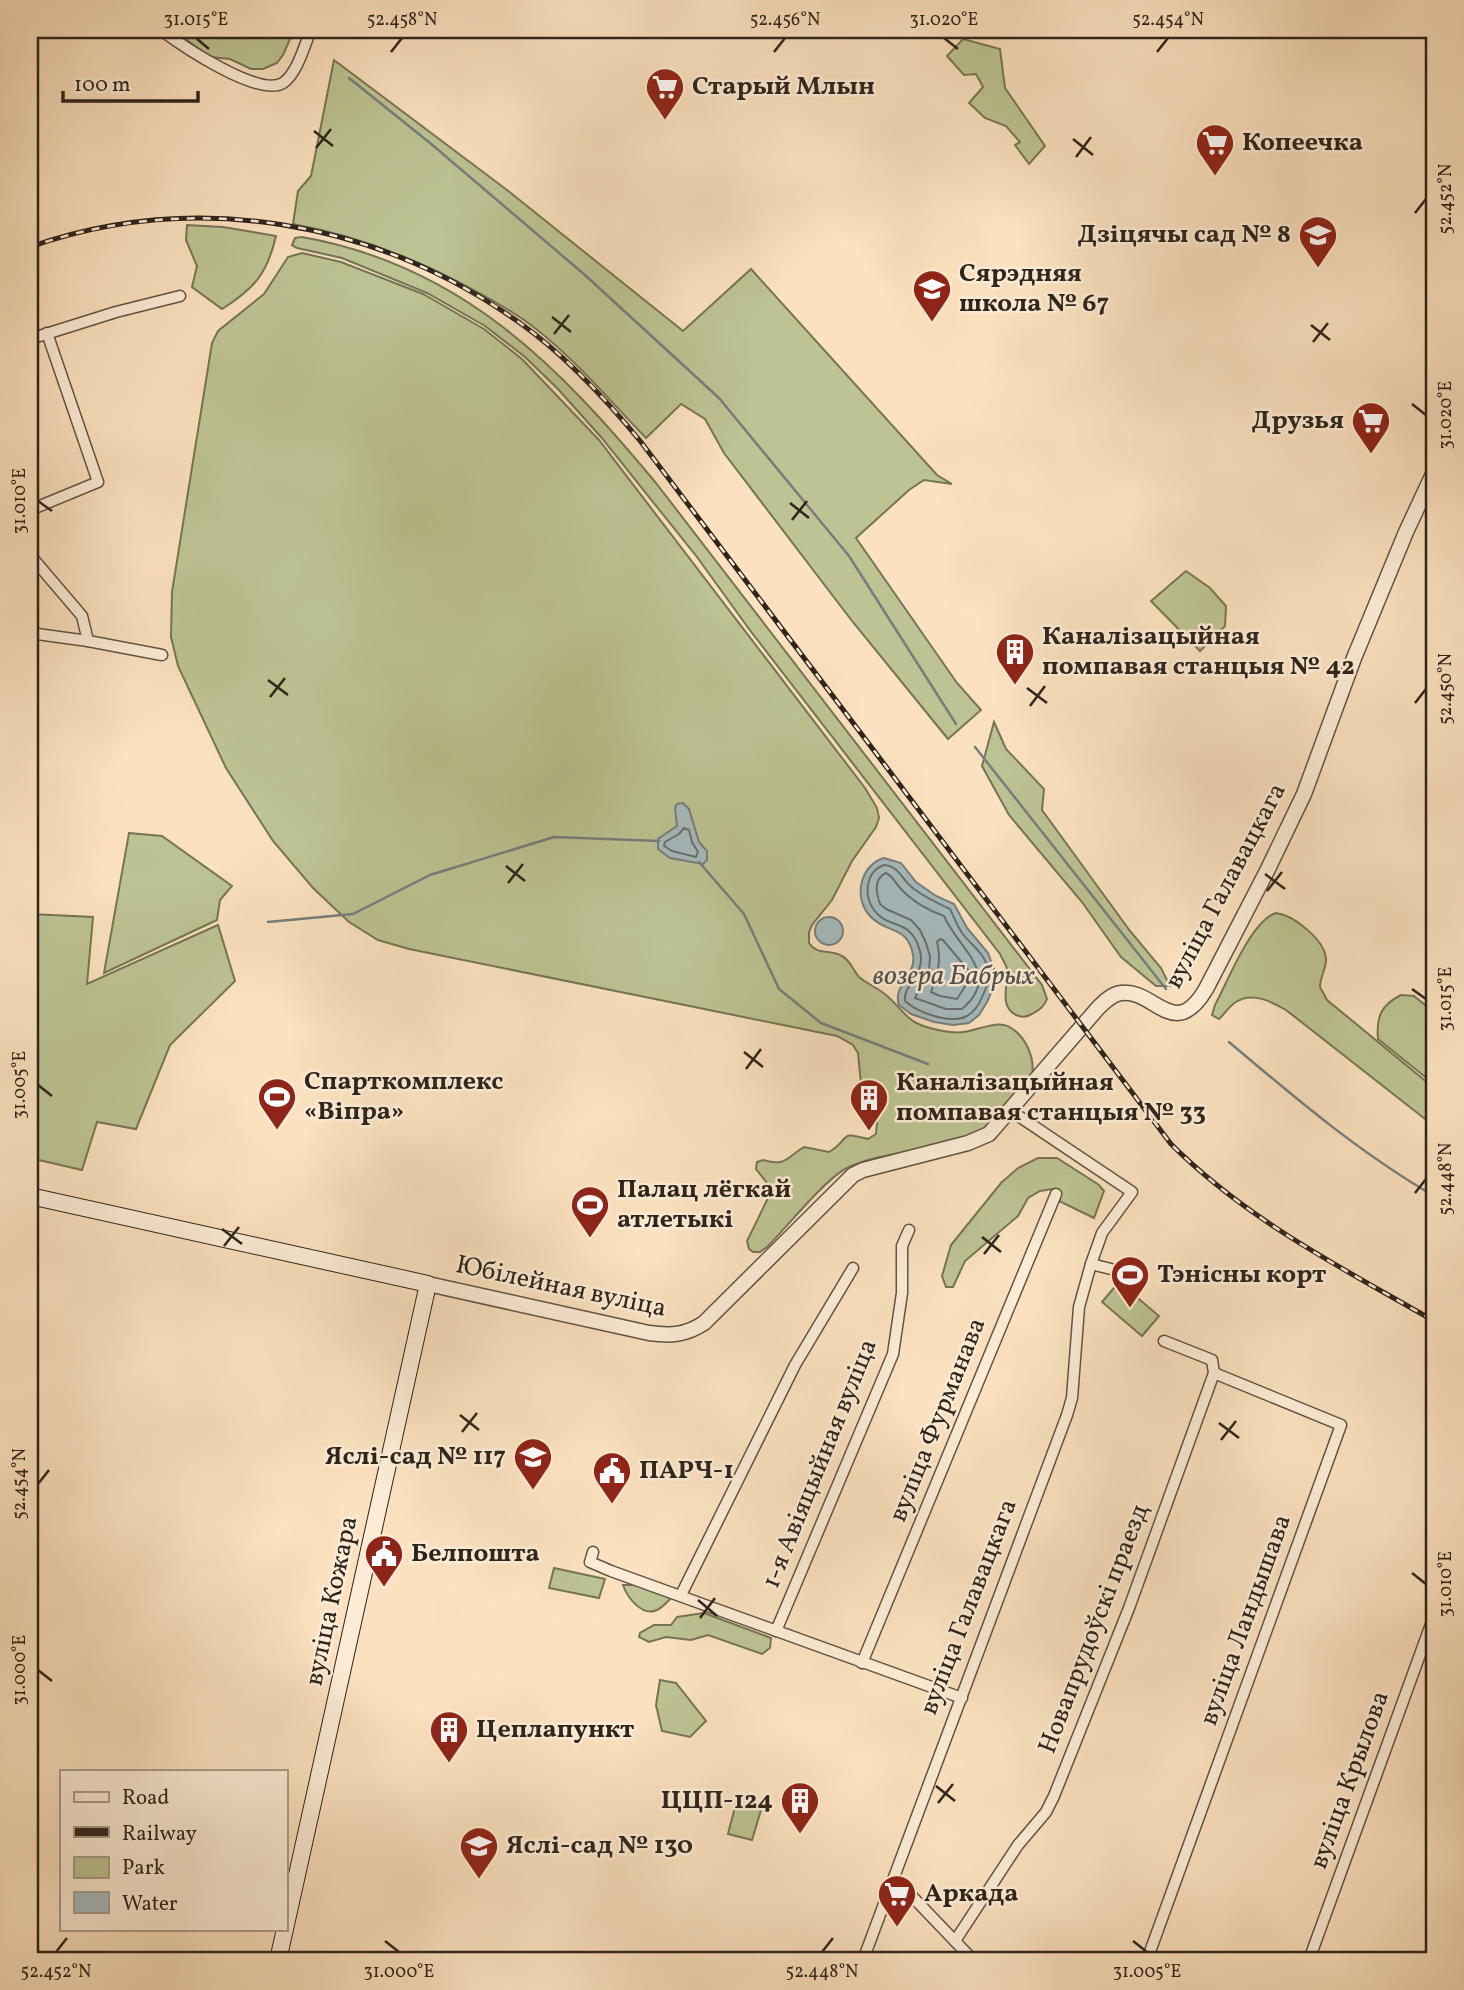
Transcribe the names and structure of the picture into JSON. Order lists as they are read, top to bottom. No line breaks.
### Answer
{"streets":{"main road":["Юбілейная вуліца","вуліца Кожара"],"street":["вуліца Галавацкага","вуліца Фурманава","1-я Авіяцыйная вуліца","вуліца Ландышава","Новапрудоўскі праезд","вуліца Крылова"]},"crossings":[["вуліца Галавацкага","Юбілейная вуліца"],["Юбілейная вуліца","вуліца Кожара"],["вуліца Ландышава","Новапрудоўскі праезд"]],"water":["возера Бабрых"],"places":{"supermarket":["Старый Млын","Копеечка","Друзья","Аркада"],"school or university":["Дзіцячы сад № 8","Сярэдняя школа № 67","Яслі-сад № 117","Яслі-сад № 130"],"building":["Каналізацыйная помпавая станцыя № 42","Каналізацыйная помпавая станцыя № 33","Цеплапункт","ЦЦП-124"],"sports":["Спарткомплекс «Віпра»","Палац лёгкай атлетыкі","Тэнісны корт"],"public building":["ПАРЧ-1","Белпошта"]},"legend":["Road","Railway","Park","Water"],"scale_bar":"100 m","coordinates":["31.015°E","52.458°N","52.456°N","31.020°E","52.454°N","52.452°N","31.010°E","52.450°N","31.005°E","52.448°N","31.000°E"]}
